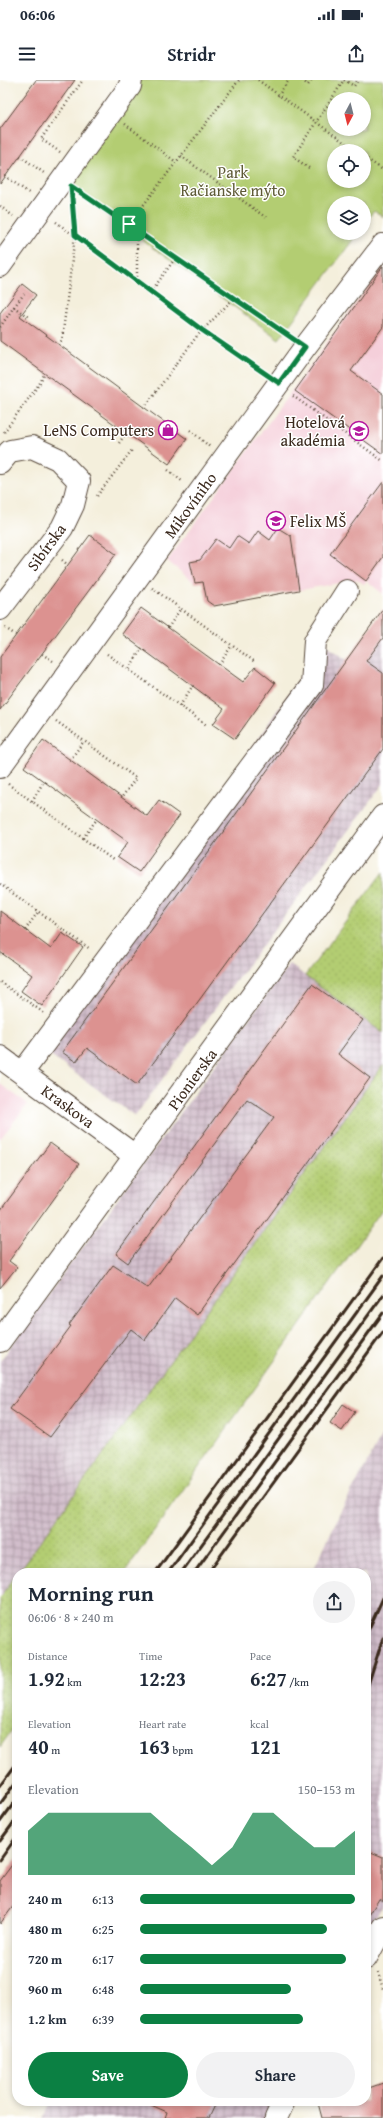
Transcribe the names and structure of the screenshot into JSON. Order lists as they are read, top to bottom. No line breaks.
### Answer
{"streets":{"street":["Mikovíniho","Sibírska","Pionierska","Kraskova"]},"crossings":[["Pionierska","Kraskova"]],"parks":["Park Račianske mýto"],"places":{"shop":["LeNS Computers"],"school or university":["Hotelová akadémia","Felix MŠ"]},"north":"bottom","page":{"status":"06:06","header":"Stridr","heading":["Morning run","06:06 · 8 × 240 m"],"stats":[["Distance","1.92 km"],["Time","12:23"],["Pace","6:27 /km"],["Elevation","40 m"],["Heart rate","163 bpm"],["kcal","121"]],"chart":["Elevation","150–153 m"],"list":[{"name":"240 m","note":"6:13"},{"name":"480 m","note":"6:25"},{"name":"720 m","note":"6:17"},{"name":"960 m","note":"6:48"},{"name":"1.2 km","note":"6:39"}],"buttons":["Save","Share"]}}
